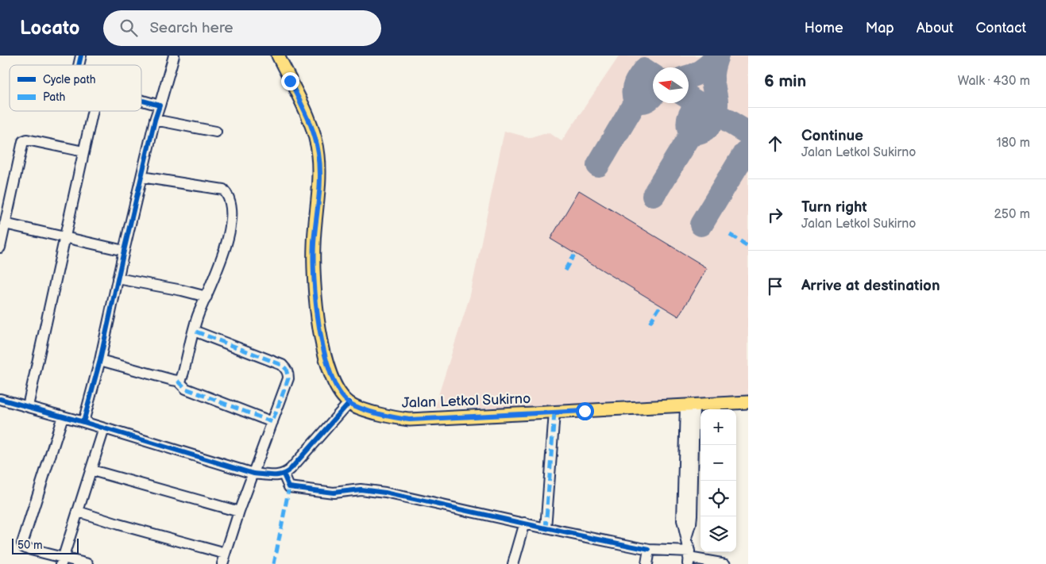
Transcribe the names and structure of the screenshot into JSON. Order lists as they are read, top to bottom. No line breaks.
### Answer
{"streets":{"main road":["Jalan Letkol Sukirno"]},"legend":["Cycle path","Path"],"scale_bar":"50 m","north":"left","page":{"header":"Locato","search":"Search here","nav":["Home","Map","About","Contact"],"heading":["6 min","Walk · 430 m"],"list":[["Continue","Jalan Letkol Sukirno","180 m"],["Turn right","Jalan Letkol Sukirno","250 m"],"Arrive at destination"],"map_buttons":["+","−"],"scale":"50 m"}}
